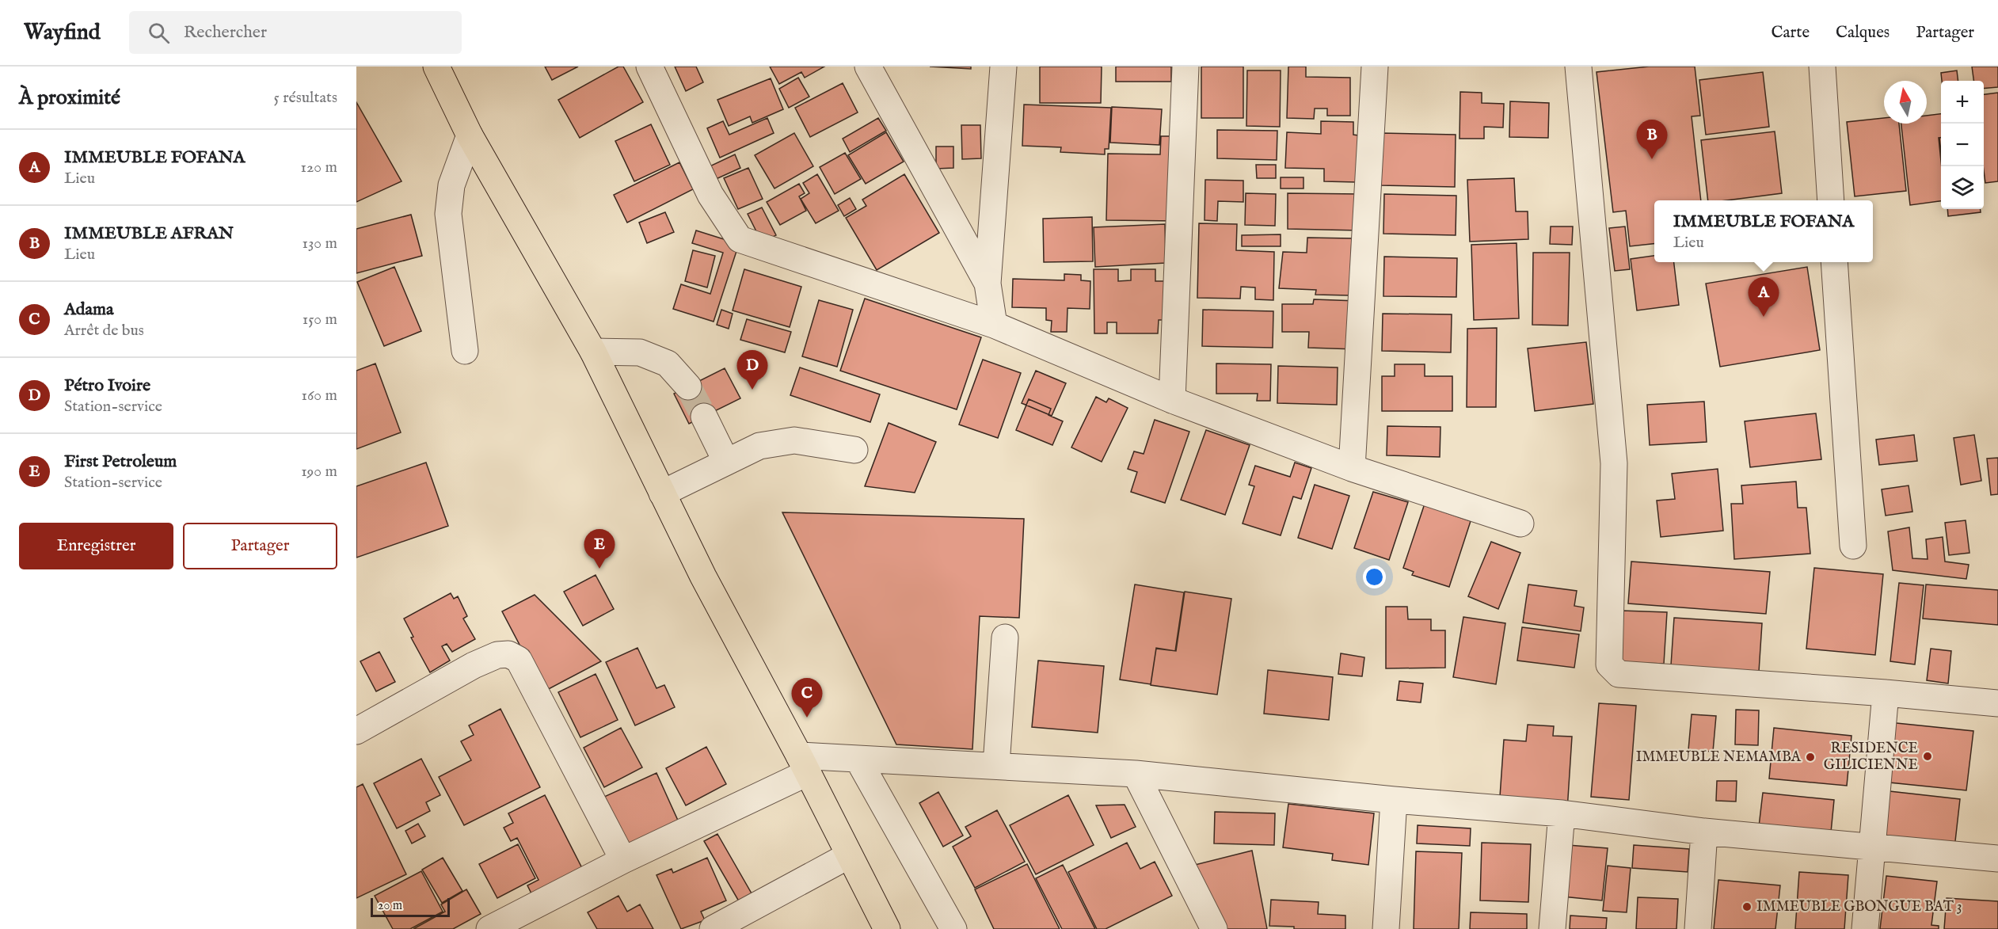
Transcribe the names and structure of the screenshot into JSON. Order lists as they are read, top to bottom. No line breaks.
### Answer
{"places":["RESIDENCE GILICIENNE","IMMEUBLE NEMAMBA","IMMEUBLE GBONGUE BAT 3"],"scale_bar":"20 m","north":"top","page":{"header":"Wayfind","search":"Rechercher","nav":["Carte","Calques","Partager"],"heading":["À proximité","5 résultats"],"map_buttons":["+","−"],"pins":["B","A","D","E","C"],"list":[{"mark":"A","name":"IMMEUBLE FOFANA","note":"Lieu","value":"120 m"},{"mark":"B","name":"IMMEUBLE AFRAN","note":"Lieu","value":"130 m"},{"mark":"C","name":"Adama","note":"Arrêt de bus","value":"150 m"},{"mark":"D","name":"Pétro Ivoire","note":"Station-service","value":"160 m"},{"mark":"E","name":"First Petroleum","note":"Station-service","value":"190 m"}],"popup":["IMMEUBLE FOFANA","Lieu"],"buttons":["Enregistrer","Partager"],"scale":"20 m"}}
